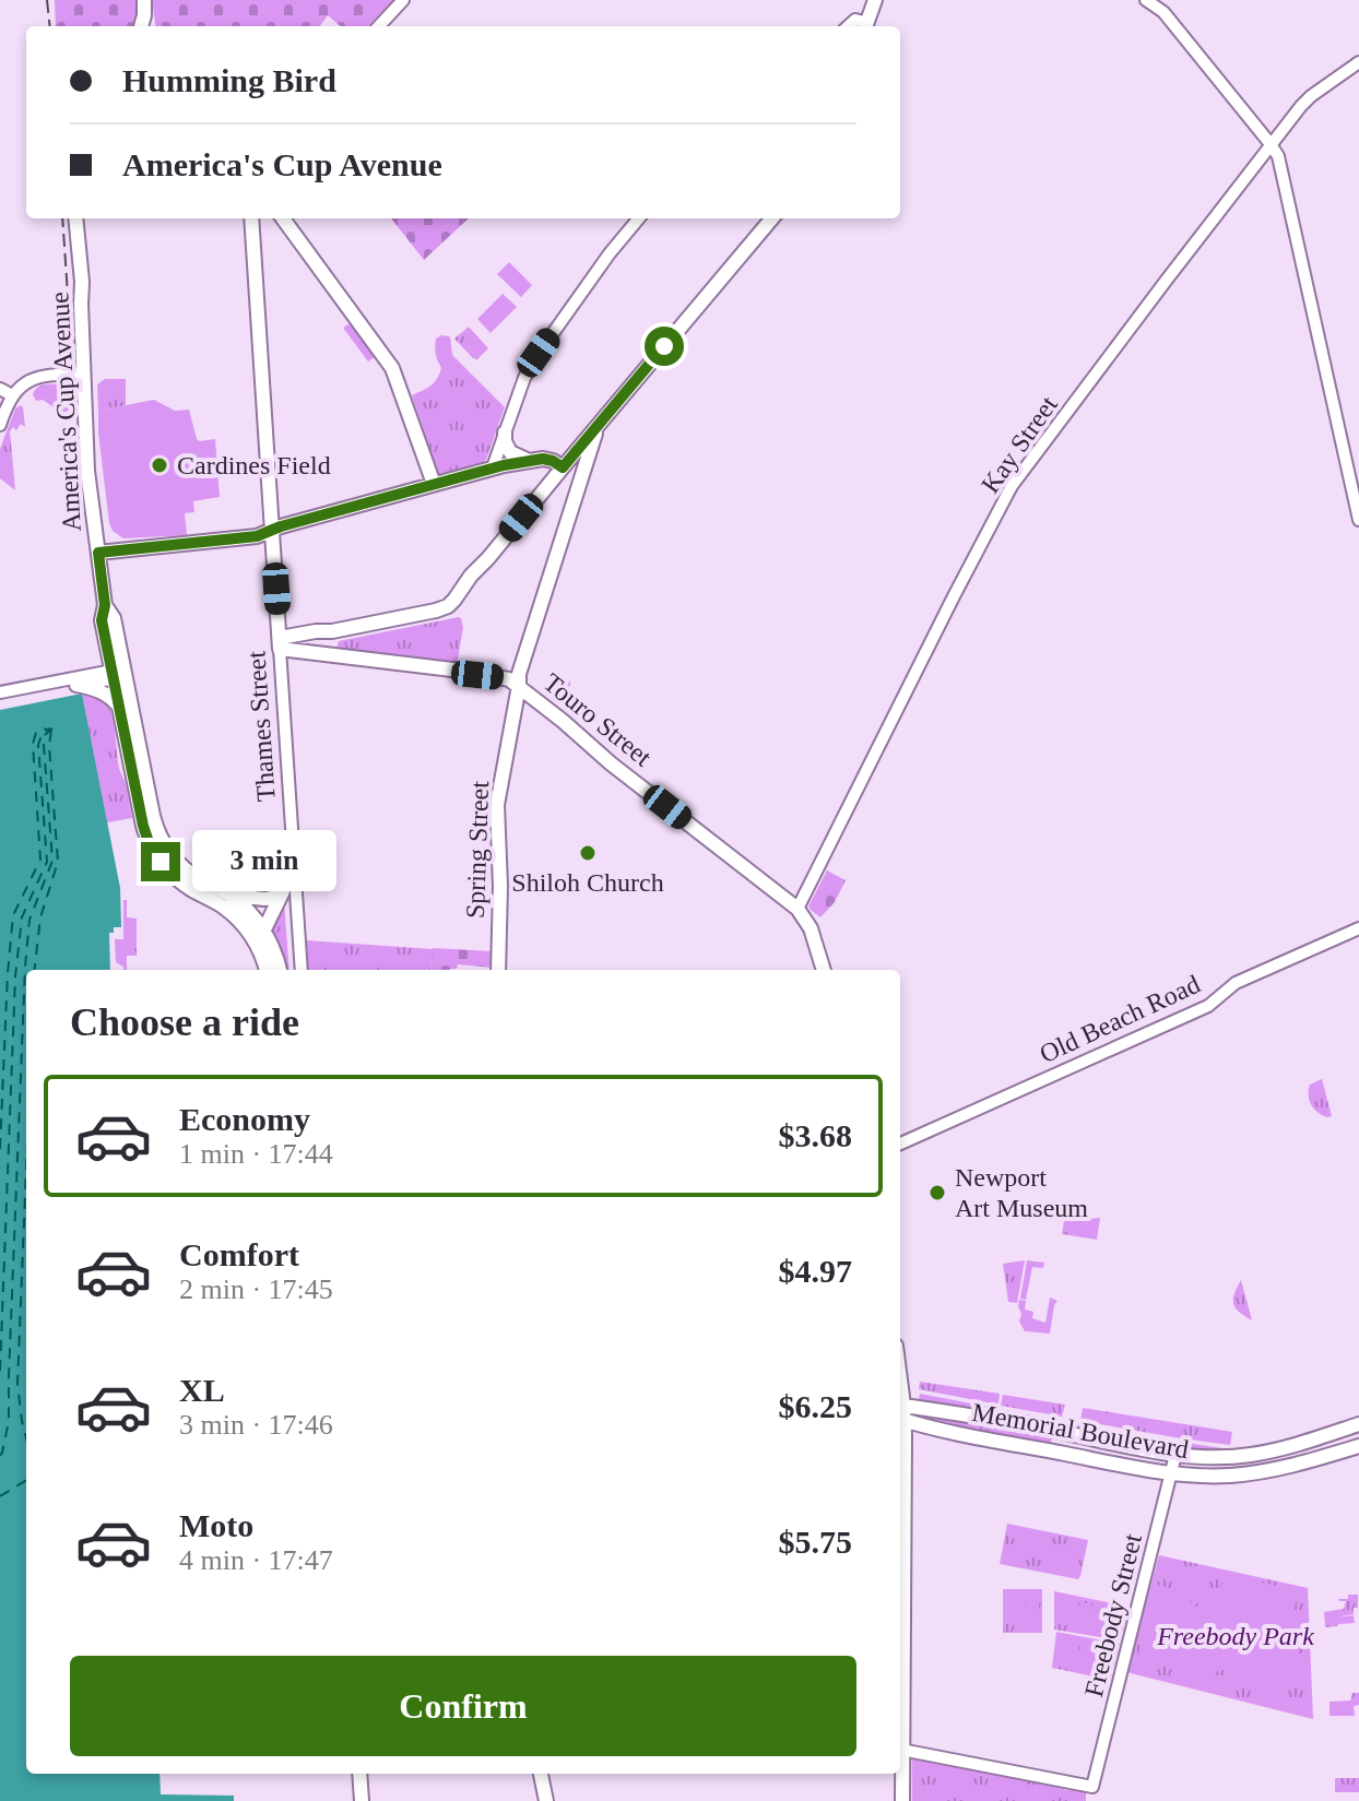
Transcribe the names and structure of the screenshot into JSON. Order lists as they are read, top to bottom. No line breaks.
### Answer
{"streets":{"main road":["America's Cup Avenue","Touro Street","Thames Street","Spring Street","Memorial Boulevard"],"street":["Kay Street","Old Beach Road","Freebody Street"]},"crossings":[["Kay Street","Touro Street"],["Touro Street","Thames Street"],["Touro Street","Spring Street"],["Memorial Boulevard","Freebody Street"]],"parks":["Freebody Park"],"places":["Cardines Field","Shiloh Church","Newport Art Museum"],"page":{"banner":["Humming Bird","America's Cup Avenue"],"bubble":"3 min","heading":"Choose a ride","list":[{"name":"Economy","note":"1 min · 17:44","value":"$3.68"},{"name":"Comfort","note":"2 min · 17:45","value":"$4.97"},{"name":"XL","note":"3 min · 17:46","value":"$6.25"},{"name":"Moto","note":"4 min · 17:47","value":"$5.75"}],"buttons":"Confirm"}}
